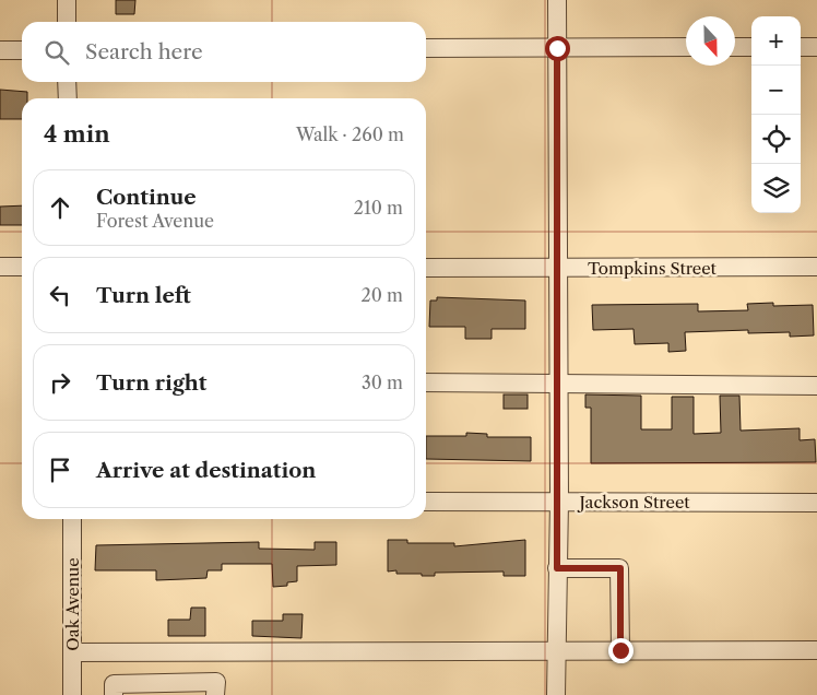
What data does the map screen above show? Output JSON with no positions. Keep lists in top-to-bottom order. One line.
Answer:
{"streets":{"street":["Tompkins Street","Jackson Street","Oak Avenue"]},"north":"bottom","page":{"map_buttons":["+","−"],"search":"Search here","heading":["4 min","Walk · 260 m"],"list":[["Continue","Forest Avenue","210 m"],["Turn left","20 m"],["Turn right","30 m"],"Arrive at destination"]}}
